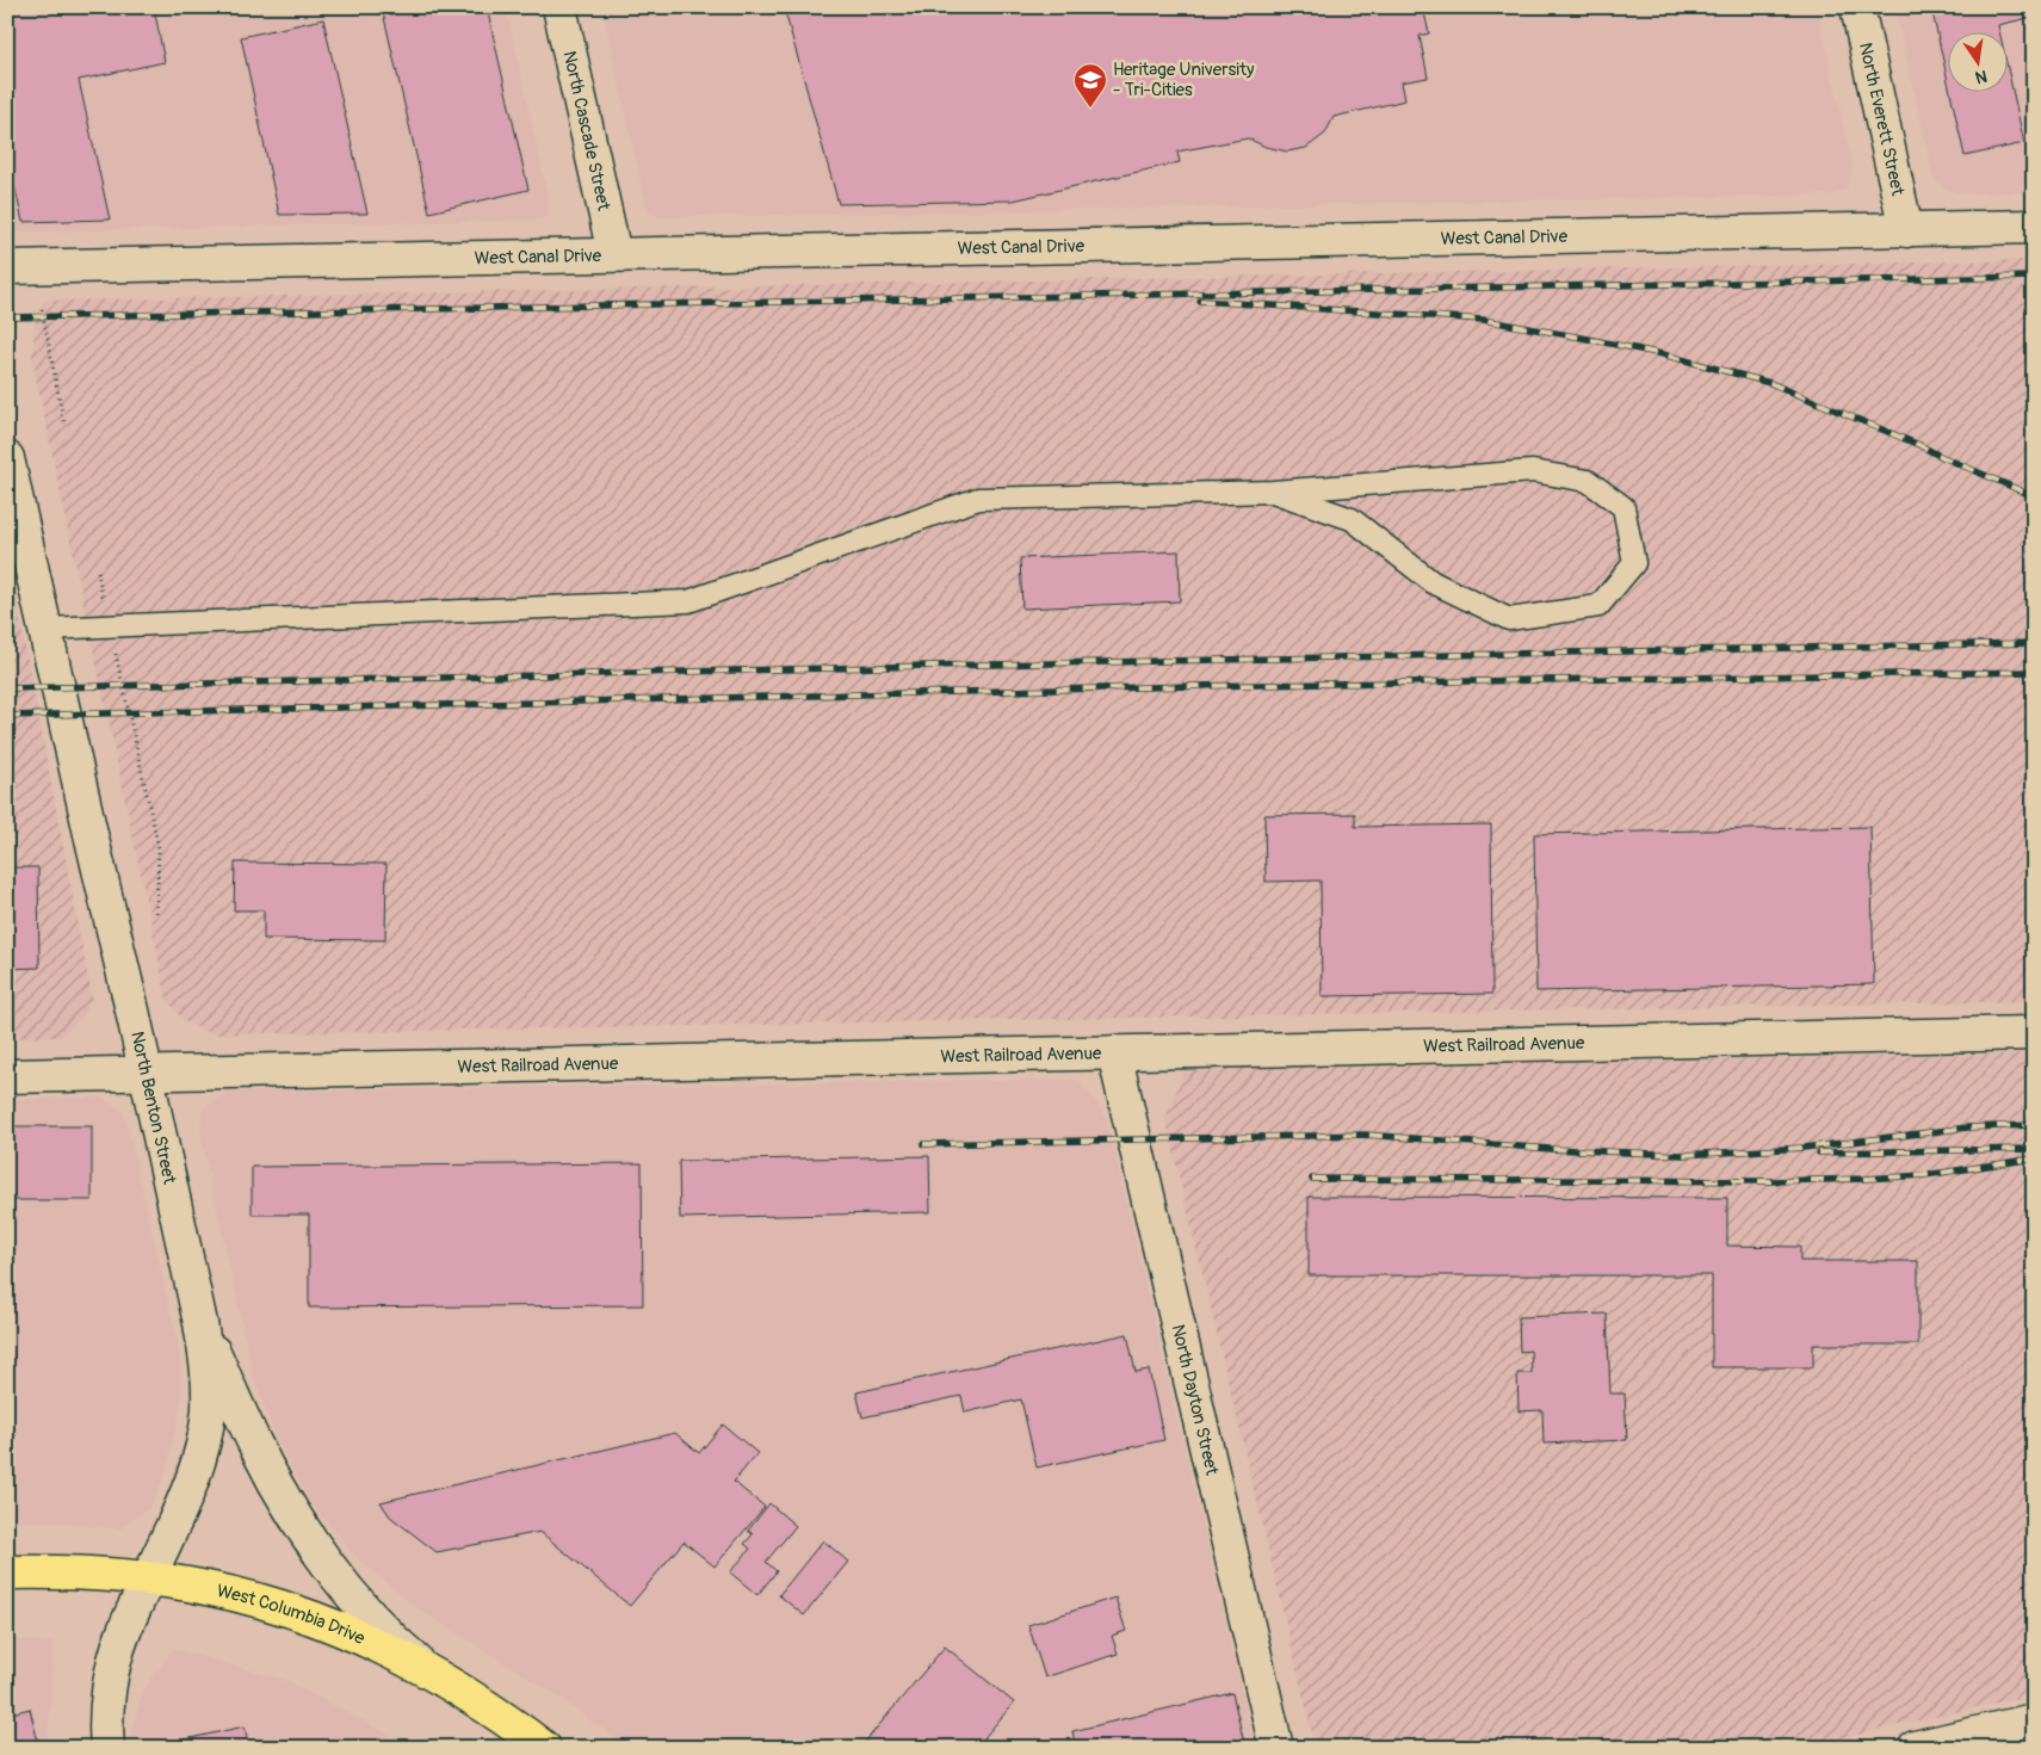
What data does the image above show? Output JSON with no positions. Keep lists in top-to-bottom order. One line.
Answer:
{"streets":{"main road":["West Columbia Drive"],"street":["North Everett Street","North Cascade Street","West Canal Drive","West Railroad Avenue","North Benton Street","North Dayton Street"]},"crossings":[["North Everett Street","West Canal Drive"],["North Cascade Street","West Canal Drive"],["West Railroad Avenue","North Benton Street"],["West Railroad Avenue","North Dayton Street"],["North Benton Street","West Columbia Drive"]],"places":{"school or university":["Heritage University - Tri-Cities"]},"north":"bottom"}
